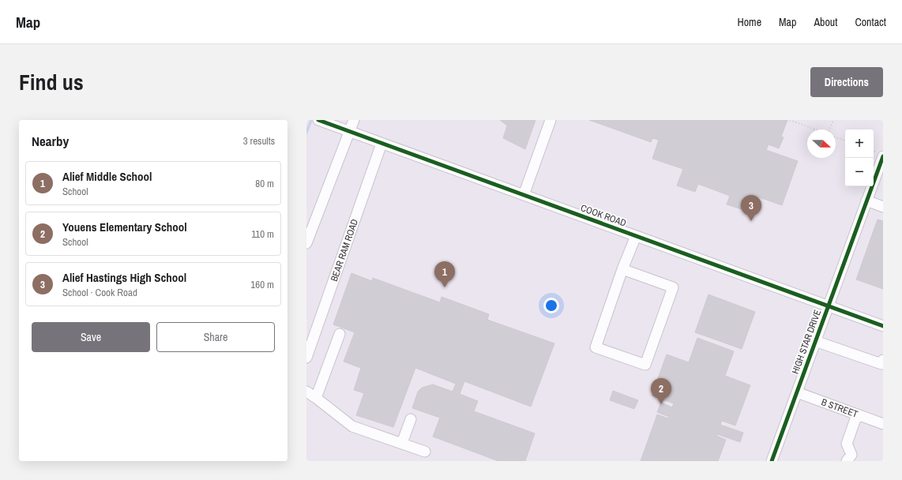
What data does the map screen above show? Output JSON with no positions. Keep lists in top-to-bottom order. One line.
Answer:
{"streets":{"street":["COOK ROAD","BEAR RAM ROAD","HIGH STAR DRIVE","B STREET"]},"crossings":[["COOK ROAD","BEAR RAM ROAD"],["COOK ROAD","HIGH STAR DRIVE"],["HIGH STAR DRIVE","B STREET"]],"north":"right","page":{"header":"Map","nav":["Home","Map","About","Contact"],"title":"Find us","buttons":["Directions",["Save","Share"]],"heading":["Nearby","3 results"],"map_buttons":["+","−"],"list":[{"mark":"1","name":"Alief Middle School","note":"School","value":"80 m"},{"mark":"2","name":"Youens Elementary School","note":"School","value":"110 m"},{"mark":"3","name":"Alief Hastings High School","note":"School · Cook Road","value":"160 m"}],"pins":["3","1","2"]}}
